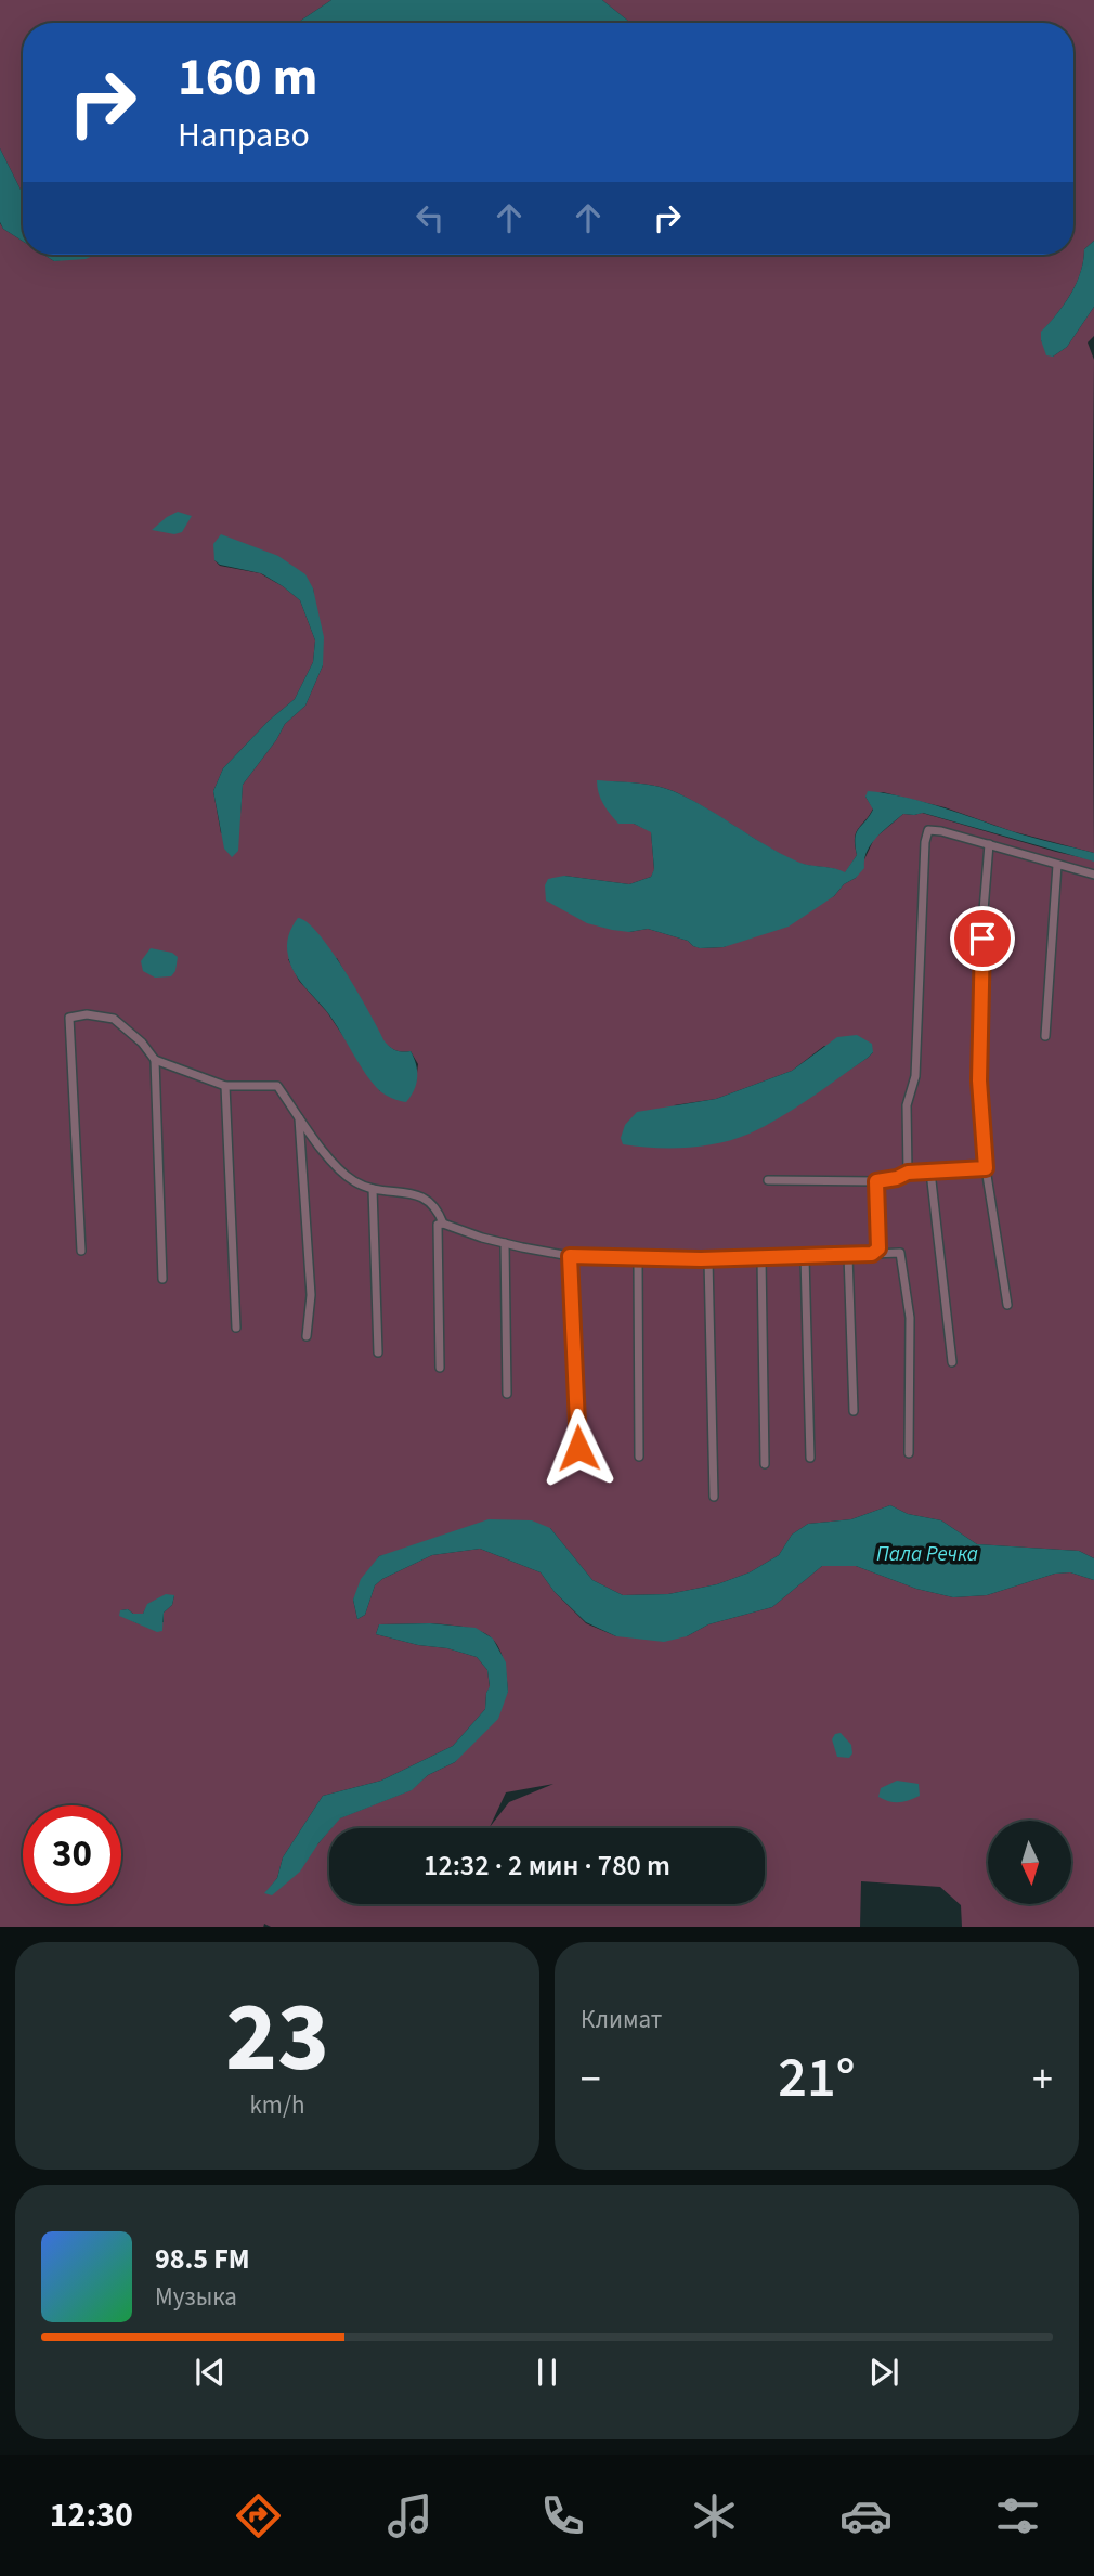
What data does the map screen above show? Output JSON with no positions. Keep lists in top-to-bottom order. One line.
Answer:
{"water":["Пала Речка"],"north":"bottom","page":{"turn":["160 m","Направо"],"limit":"30","trip":"12:32 · 2 мин · 780 m","tile":[["23","km/h"],"Климат"],"heat":["−","21°","+"],"song":["98.5 FM","Музыка"],"tabs":"12:30"}}
